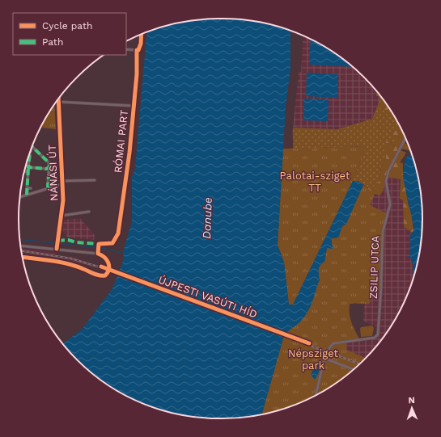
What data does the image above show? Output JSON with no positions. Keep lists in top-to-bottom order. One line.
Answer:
{"streets":{"street":["RÓMAI PART","NÁNÁSI ÚT","ZSILIP UTCA"],"cycle path":["ÚJPESTI VASÚTI HÍD"]},"water":["Danube"],"parks":["Palotai-sziget TT","Népsziget park"],"legend":["Cycle path","Path"],"north":"top"}
